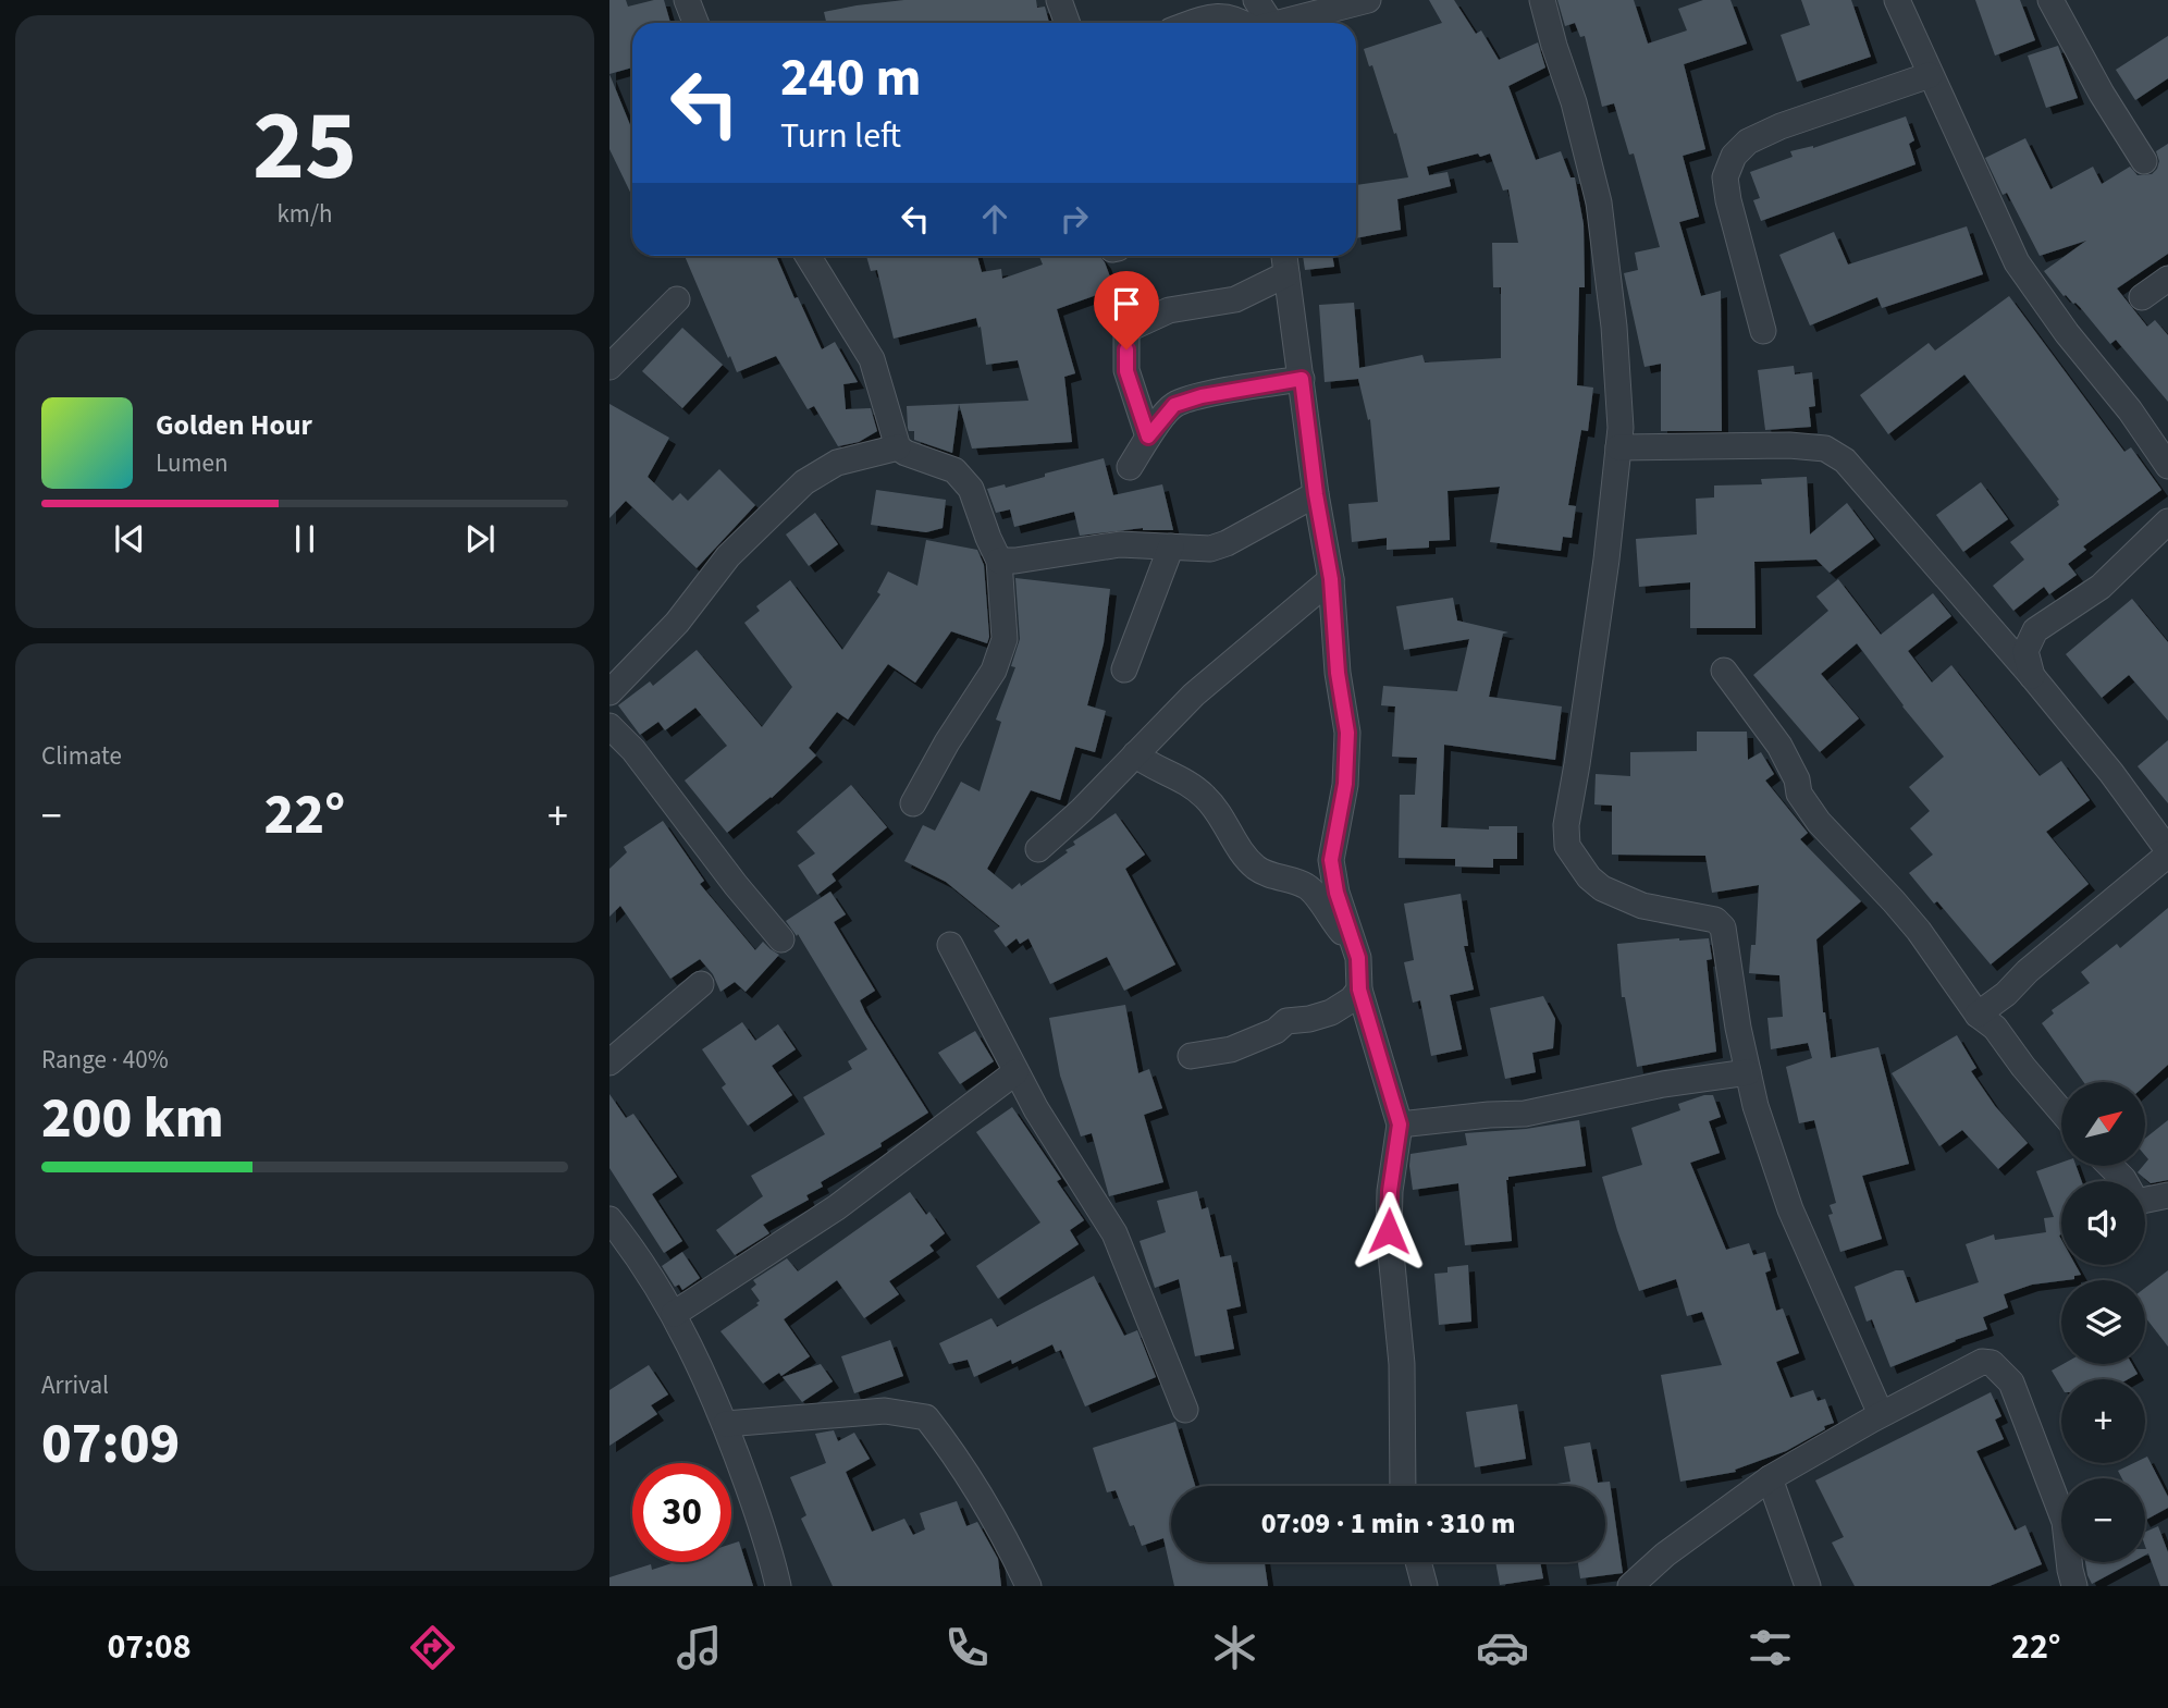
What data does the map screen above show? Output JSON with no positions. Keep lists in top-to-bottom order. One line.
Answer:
{"north":"top right","page":{"tile":[["25","km/h"],"Climate",["Range · 40%","200 km"],["Arrival","07:09"]],"turn":["240 m","Turn left"],"song":["Golden Hour","Lumen"],"heat":["−","22°","+"],"map_buttons":["+","−"],"limit":"30","trip":"07:09 · 1 min · 310 m","tabs":["07:08","22°"]}}
